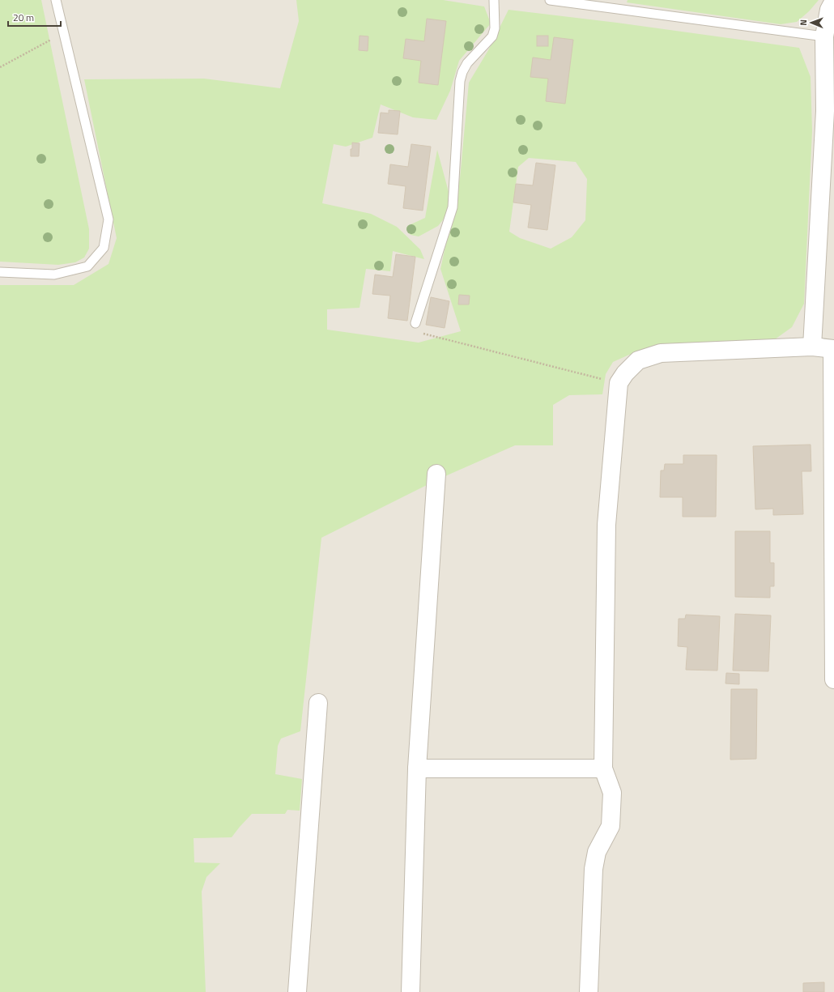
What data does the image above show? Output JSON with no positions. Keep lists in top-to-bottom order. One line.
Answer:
{"scale_bar":"20 m","north":"left"}
